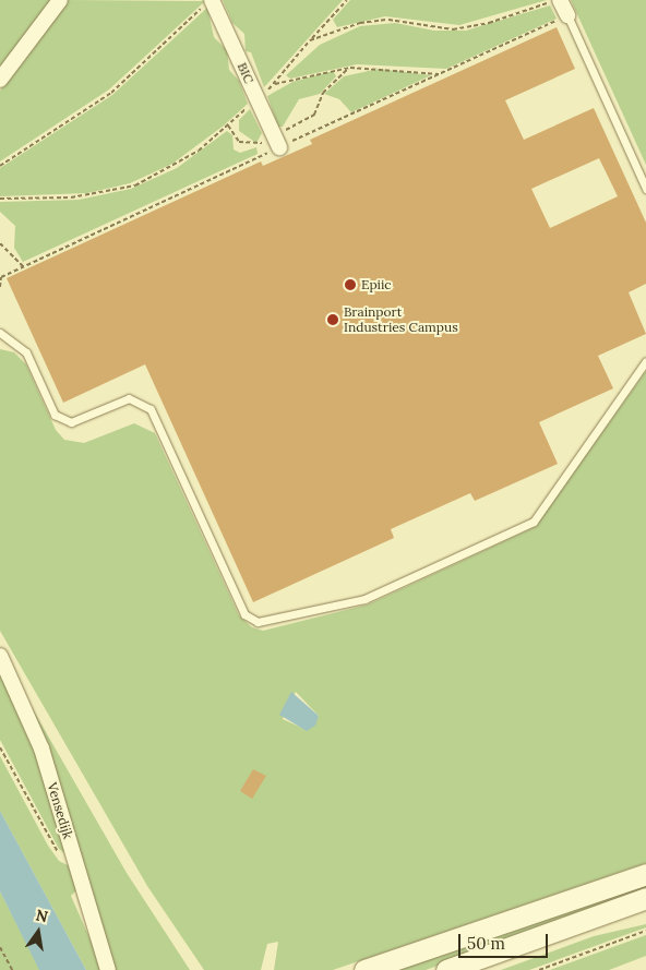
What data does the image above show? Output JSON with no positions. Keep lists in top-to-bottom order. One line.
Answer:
{"streets":{"street":["BIC","Vensedijk"]},"places":["Epiic","Brainport Industries Campus"],"scale_bar":"50 m","north":"top"}
